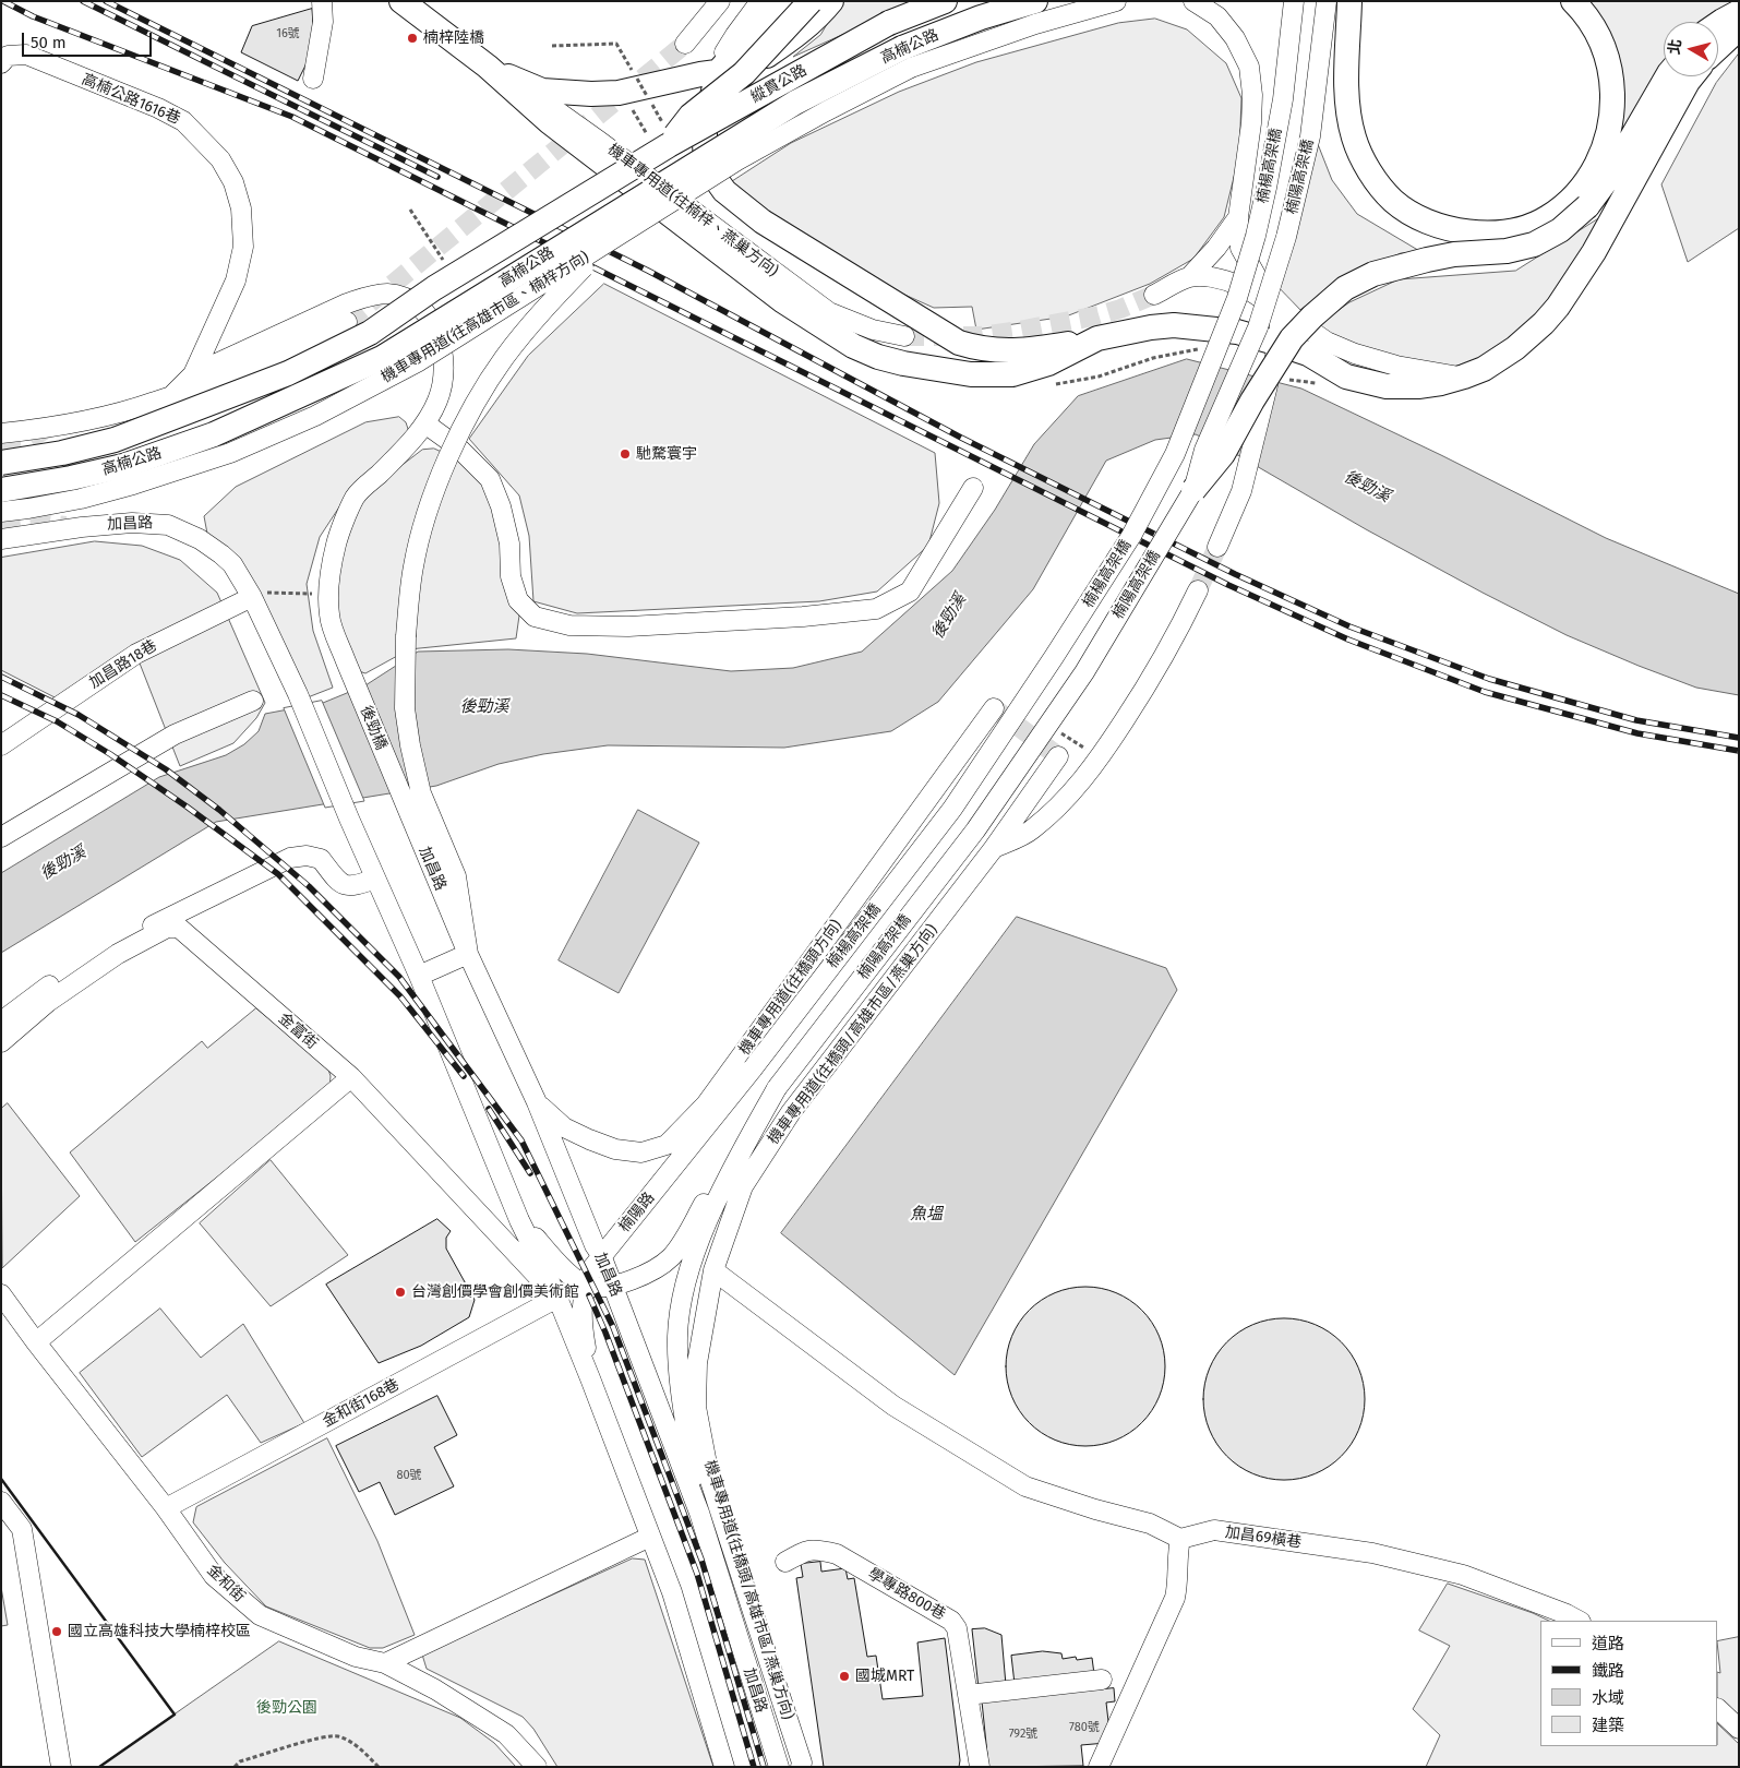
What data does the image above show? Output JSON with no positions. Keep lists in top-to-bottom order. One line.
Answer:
{"streets":{"main road":["高楠公路","縱貫公路"],"street":["高楠公路1616巷","楠楊高架橋","楠陽高架橋","機車專用道(往楠梓、燕巢方向)","機車專用道(往高雄市區、楠梓方向)","加昌路","加昌路18巷","後勁橋","機車專用道(往橋頭方向)","金富街","機車專用道(往橋頭/高雄市區/燕巢方向)","楠陽路","金和街168巷","加昌69橫巷","金和街","學專路800巷"]},"crossings":[["高楠公路","縱貫公路"],["高楠公路","機車專用道(往高雄市區、楠梓方向)"],["楠楊高架橋","楠陽路"],["機車專用道(往高雄市區、楠梓方向)","加昌路"],["加昌路","加昌路18巷"],["加昌路","後勁橋"],["加昌路","機車專用道(往橋頭方向)"],["加昌路","楠陽路"],["金富街","金和街168巷"],["金和街168巷","金和街"]],"water":["後勁溪","魚塭"],"parks":["後勁公園"],"places":["楠梓陸橋","馳騖寰宇","台灣創價學會創價美術館","國立高雄科技大學楠梓校區","國城MRT"],"house_numbers":["16號","80號","780號","792號"],"legend":["道路","鐵路","水域","建築"],"scale_bar":"50 m","north":"left"}
